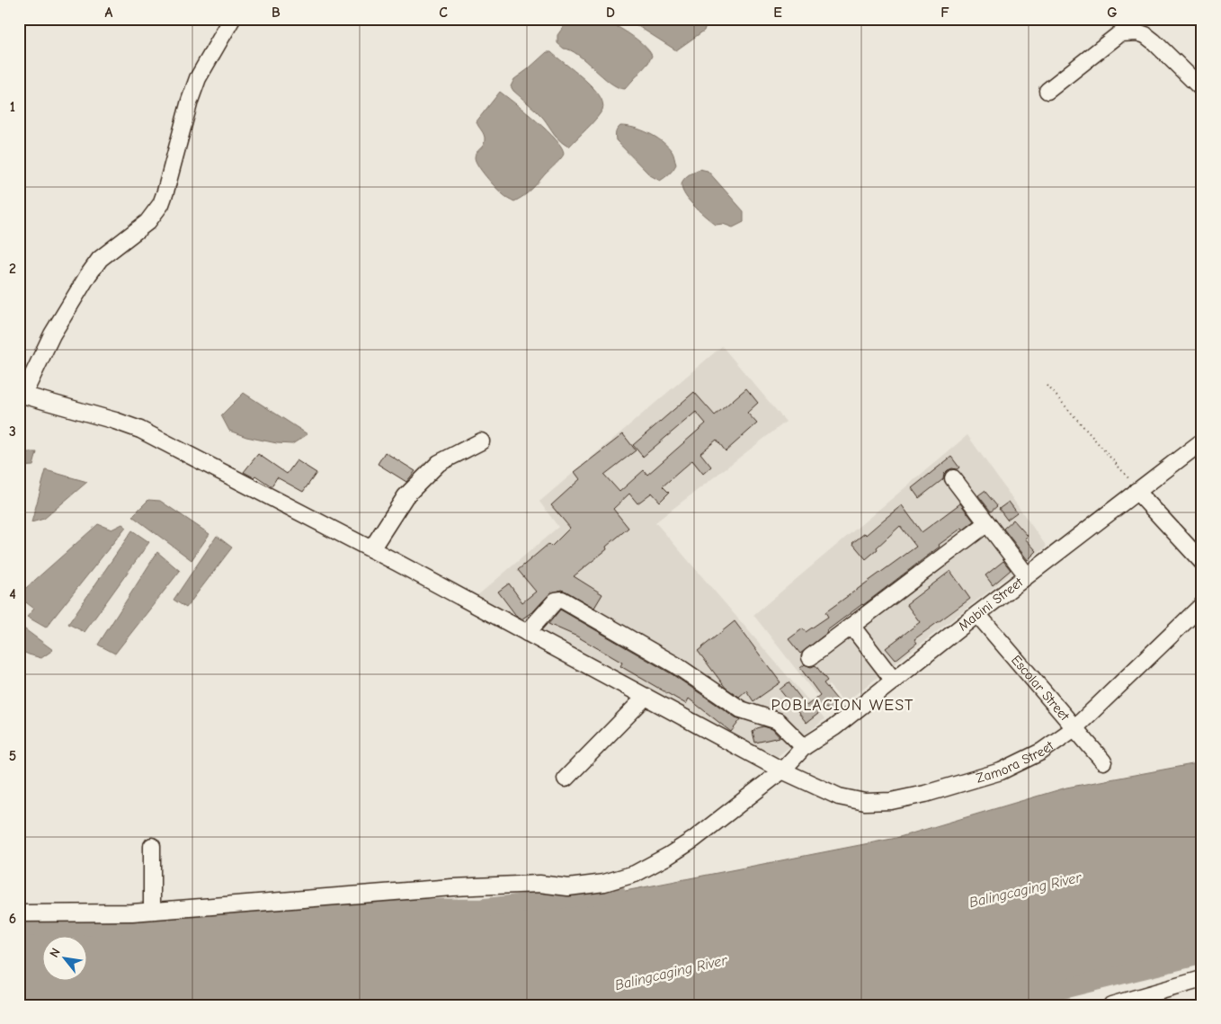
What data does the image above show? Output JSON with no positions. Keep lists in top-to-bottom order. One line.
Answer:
{"streets":{"street":["Mabini Street","Escolar Street","Zamora Street"]},"crossings":[["Mabini Street","Escolar Street"],["Mabini Street","Zamora Street"],["Escolar Street","Zamora Street"]],"districts":["POBLACION WEST"],"water":["Balingcaging River"],"north":"top left","grid":{"columns":["A","B","C","D","E","F","G"],"rows":["1","2","3","4","5","6"]}}
